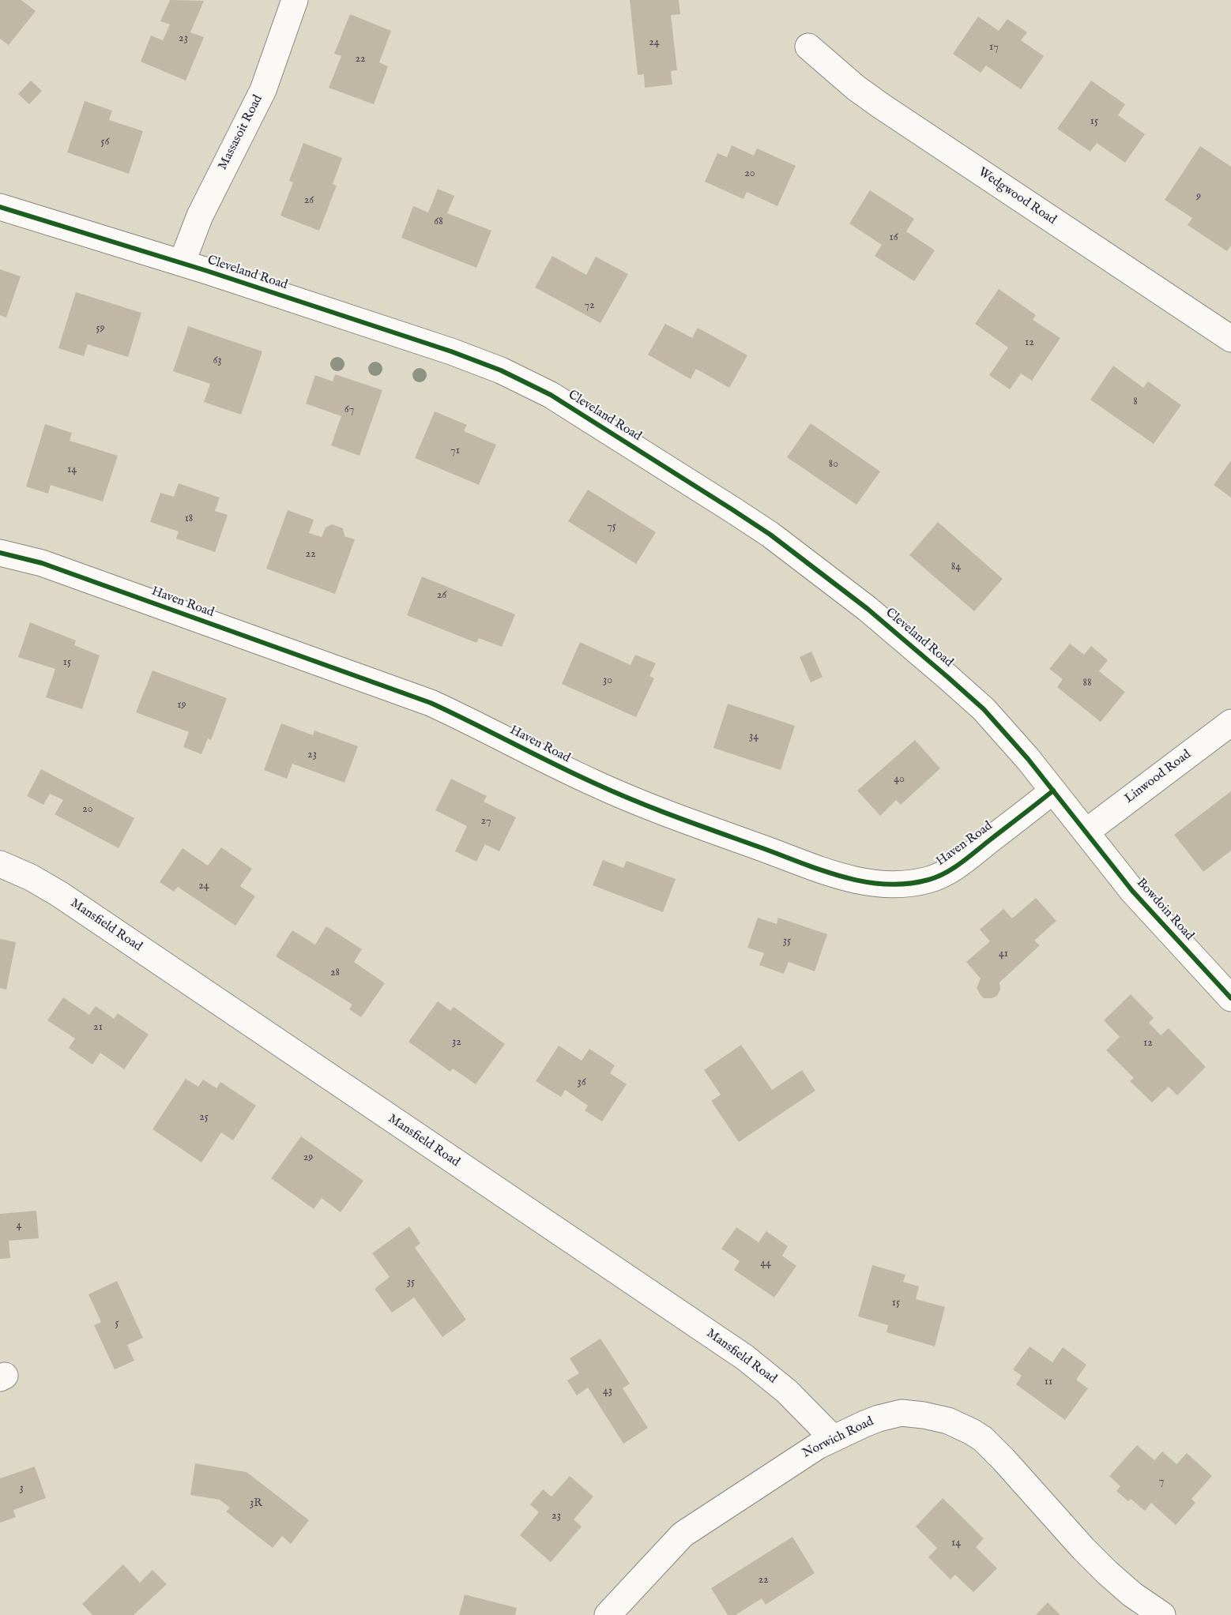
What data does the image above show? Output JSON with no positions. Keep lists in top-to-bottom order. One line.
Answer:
{"streets":{"street":["Massasoit Road","Wedgwood Road","Cleveland Road","Haven Road","Linwood Road","Bowdoin Road","Mansfield Road","Norwich Road"]},"crossings":[["Massasoit Road","Cleveland Road"],["Cleveland Road","Haven Road"],["Cleveland Road","Linwood Road"],["Cleveland Road","Bowdoin Road"],["Linwood Road","Bowdoin Road"],["Mansfield Road","Norwich Road"]],"house_numbers":["23","24","17","22","15","56","20","9","26","68","16","72","59","12","63","8","67","71","80","14","18","75","22","84","26","15","30","88","19","34","23","40","20","27","24","35","41","28","21","32","12","36","25","29","4","44","35","15","5","11","43","7","3","3R","23","14","22"]}
